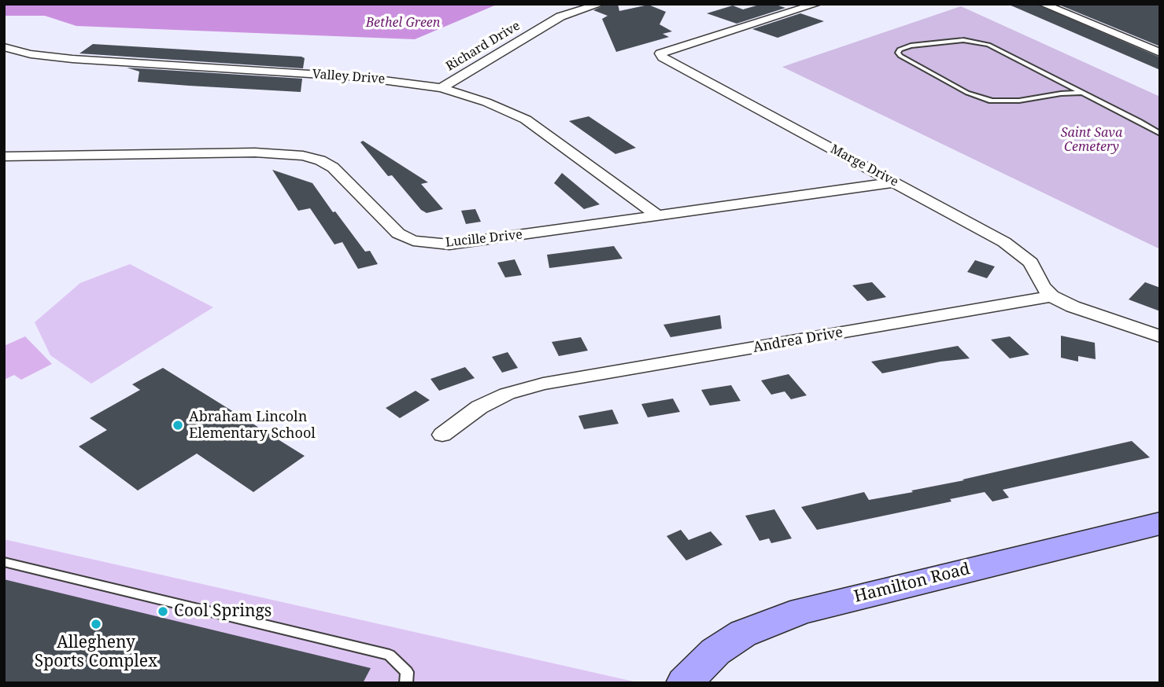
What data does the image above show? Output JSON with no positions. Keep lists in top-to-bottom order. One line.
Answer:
{"streets":{"street":["Richard Drive","Valley Drive","Marge Drive","Lucille Drive","Andrea Drive","Hamilton Road"]},"crossings":[["Richard Drive","Valley Drive"],["Valley Drive","Lucille Drive"],["Marge Drive","Lucille Drive"],["Marge Drive","Andrea Drive"]],"parks":["Bethel Green","Saint Sava Cemetery"],"places":["Abraham Lincoln Elementary School","Cool Springs","Allegheny Sports Complex"]}
